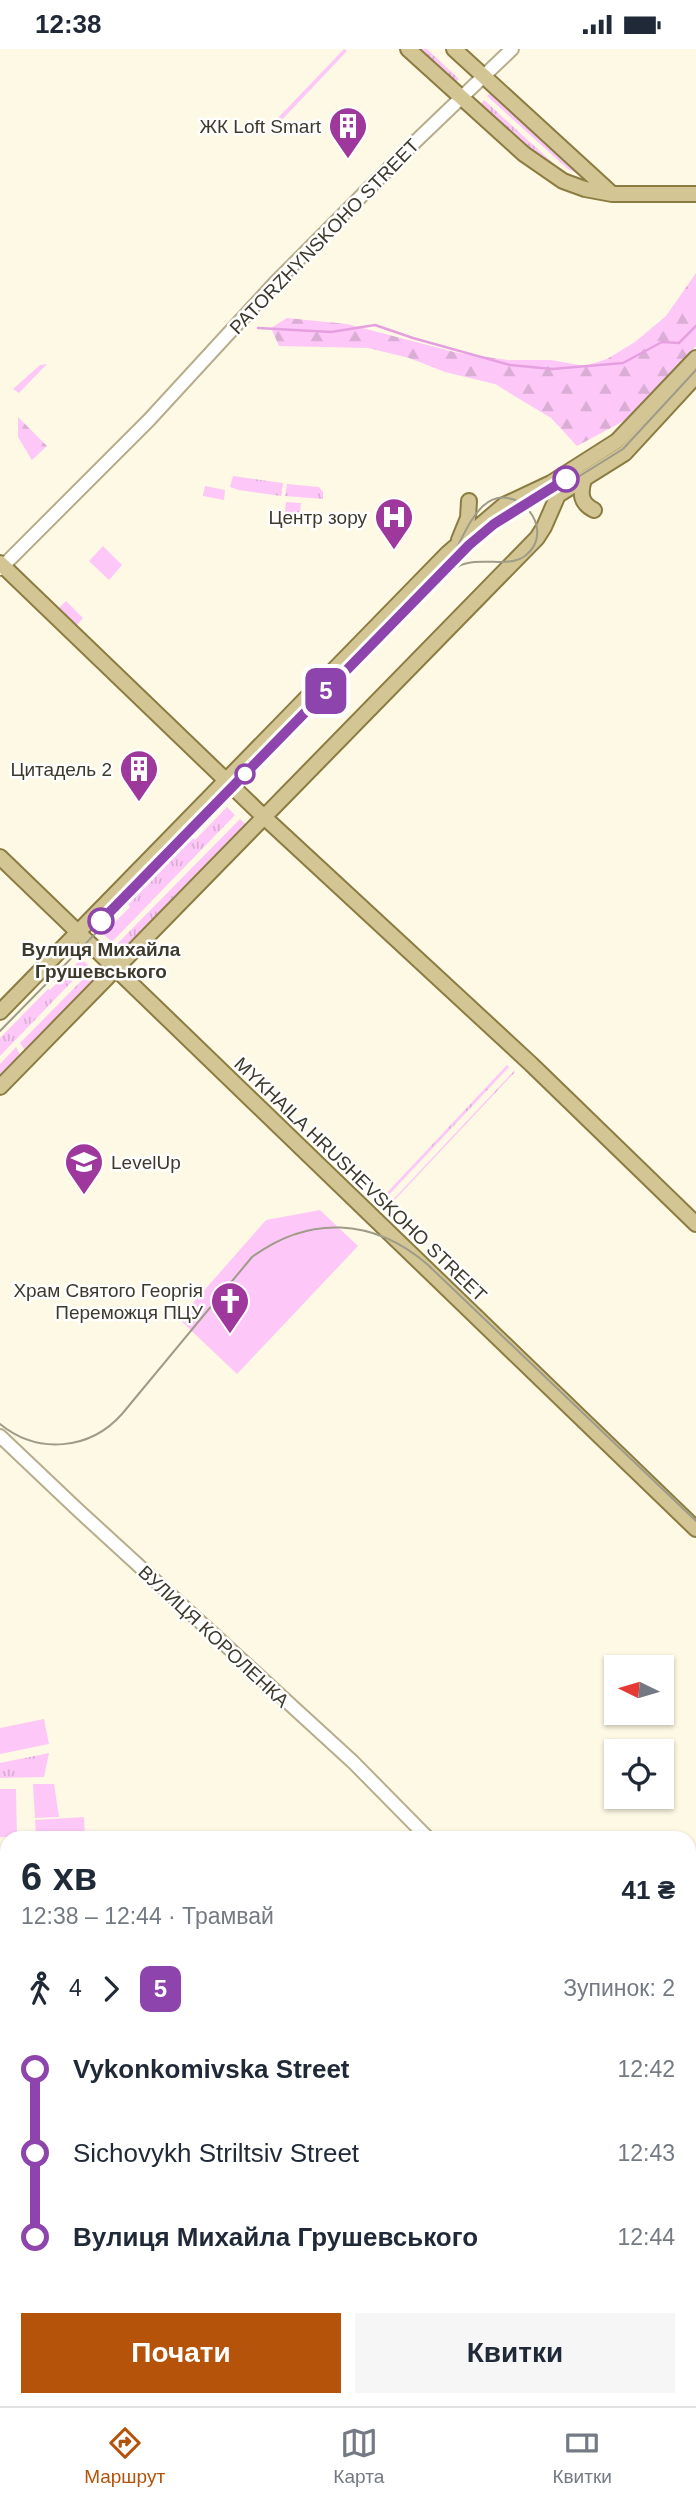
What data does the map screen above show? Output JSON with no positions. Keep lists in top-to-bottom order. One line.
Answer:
{"streets":{"main road":["MYKHAILA HRUSHEVSKOHO STREET"],"street":["PATORZHYNSKOHO STREET","ВУЛИЦЯ КОРОЛЕНКА"]},"places":{"building":["ЖК Loft Smart","Цитадель 2"],"hospital":["Центр зору"],"other":["Вулиця Михайла Грушевського"],"school or university":["LevelUp"],"church":["Храм Святого Георгія Переможця ПЦУ"]},"lines":["tram line 5"],"north":"left","page":{"status":"12:38","on_map":"5","heading":["6 хв","12:38 – 12:44 · Трамвай","41 ₴"],"legs":["4","5","Зупинок: 2"],"list":[{"name":"Vykonkomivska Street","value":"12:42"},{"name":"Sichovykh Striltsiv Street","value":"12:43"},{"name":"Вулиця Михайла Грушевського","value":"12:44"}],"buttons":["Почати","Квитки"],"tabs":["Маршрут","Карта","Квитки"]}}
